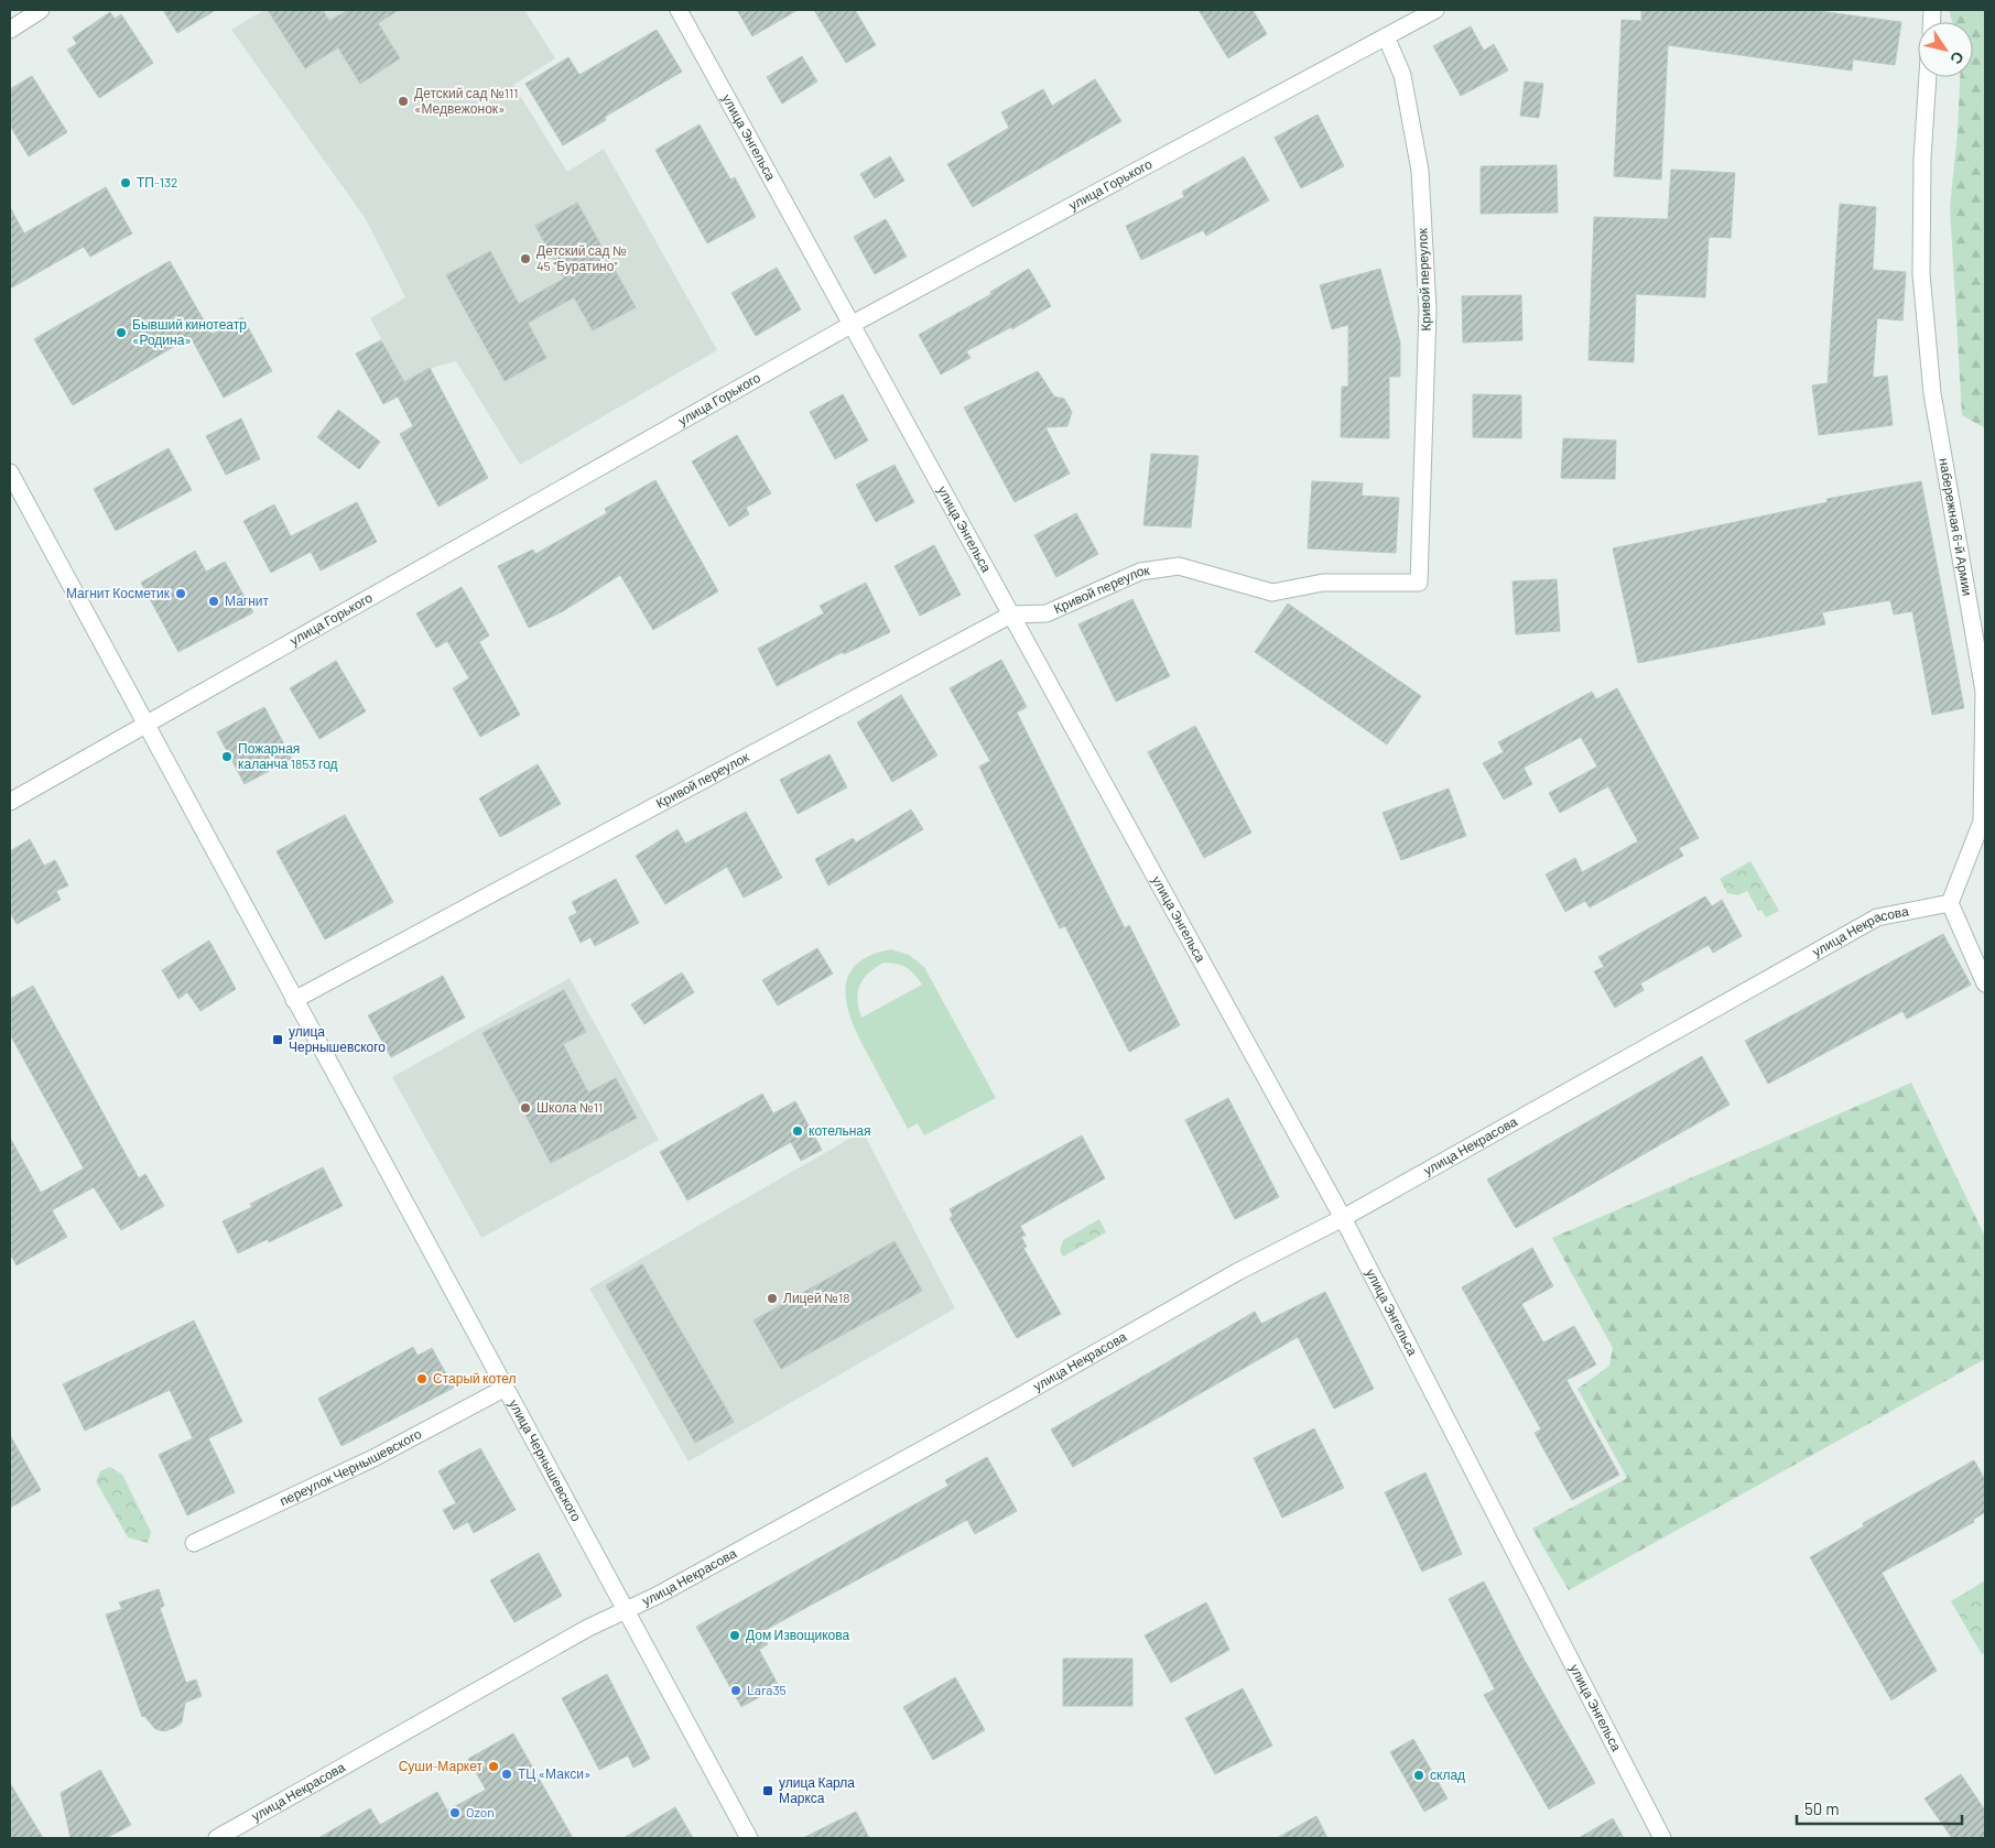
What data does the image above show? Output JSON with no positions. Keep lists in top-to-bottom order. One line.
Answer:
{"streets":{"street":["улица Энгельса","улица Горького","Кривой переулок","набережная 6-й Армии","улица Некрасова","улица Чернышевского","переулок Чернышевского"]},"crossings":[["улица Энгельса","улица Горького"],["улица Энгельса","Кривой переулок"],["улица Энгельса","улица Некрасова"],["улица Горького","Кривой переулок"],["улица Горького","улица Чернышевского"],["Кривой переулок","улица Чернышевского"],["набережная 6-й Армии","улица Некрасова"],["улица Некрасова","улица Чернышевского"],["улица Чернышевского","переулок Чернышевского"]],"places":{"other":["Детский сад №111 «Медвежонок»","ТП-132","Детский сад № 45 \"Буратино\"","Бывший кинотеатр «Родина»","Магнит Косметик","Магнит","Пожарная каланча 1853 год","Школа №11","котельная","Лицей №18","Старый котел","Дом Извощикова","Lara35","Суши-Маркет","ТЦ «Макси»","склад","Ozon"],"transit":["улица Чернышевского","улица Карла Маркса"]},"scale_bar":"50 m","north":"bottom right"}
